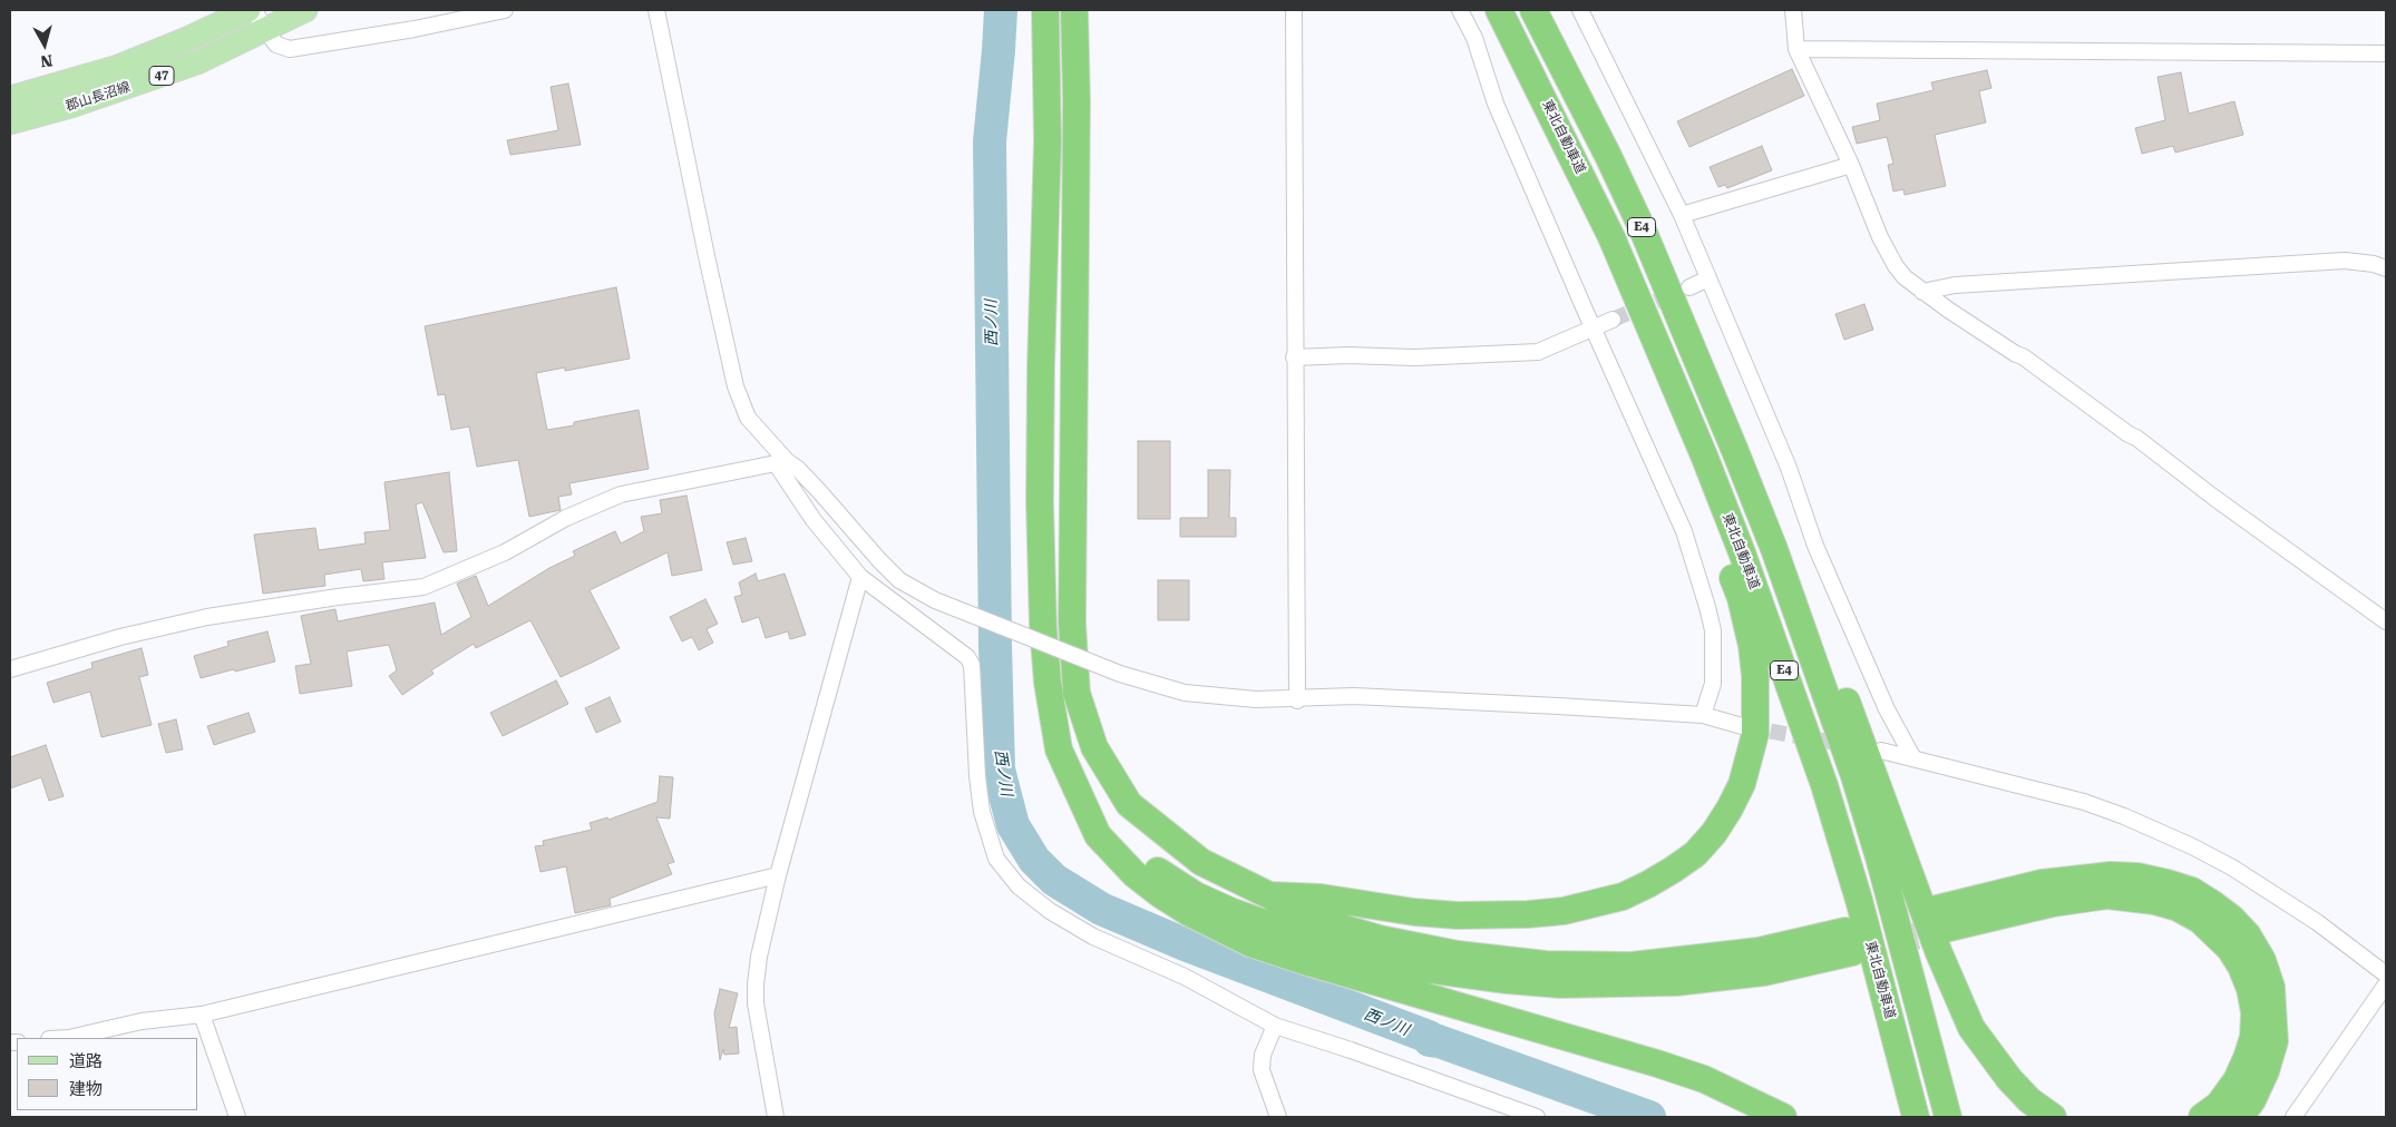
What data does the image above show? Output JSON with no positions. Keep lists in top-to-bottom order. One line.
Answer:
{"streets":{"highway":["東北自動車道","E4"],"main road":["47","郡山長沼線"]},"water":["西ノ川"],"legend":["道路","建物"],"north":"bottom"}
